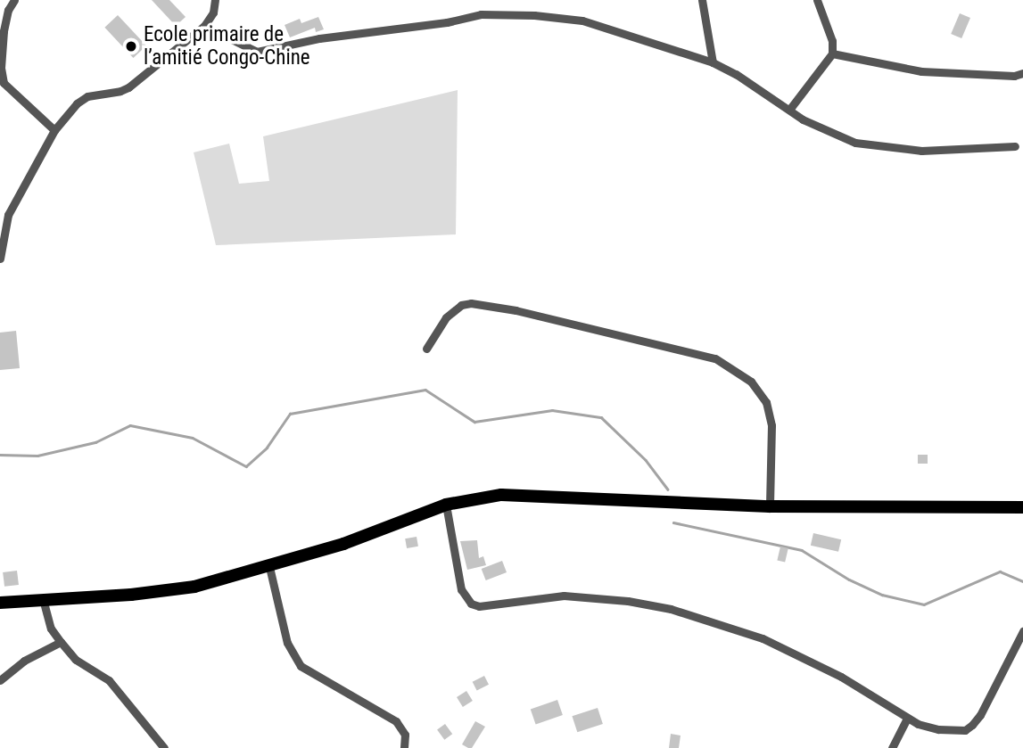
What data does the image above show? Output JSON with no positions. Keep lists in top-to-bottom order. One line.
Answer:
{"places":["Ecole primaire de l’amitié Congo-Chine"]}
